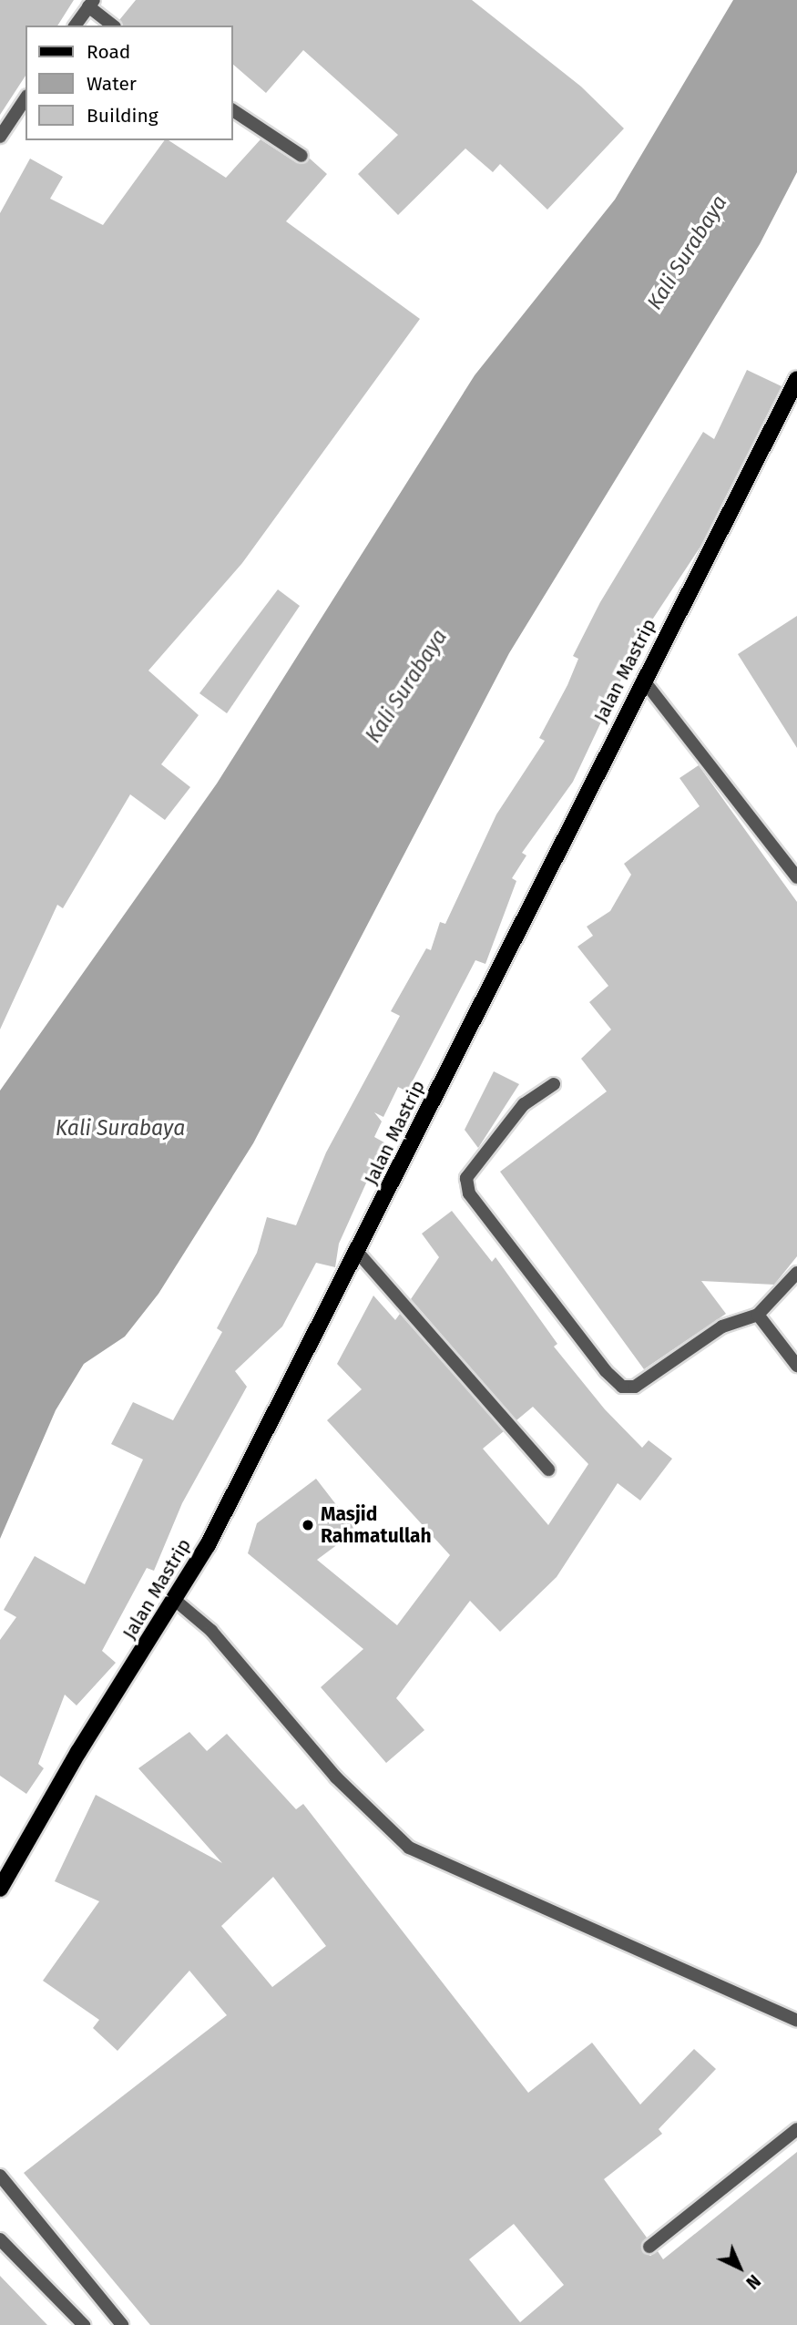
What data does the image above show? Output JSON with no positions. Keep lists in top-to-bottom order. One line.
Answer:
{"streets":{"main road":["Jalan Mastrip"]},"water":["Kali Surabaya"],"places":["Masjid Rahmatullah"],"legend":["Road","Water","Building"],"north":"bottom right"}
